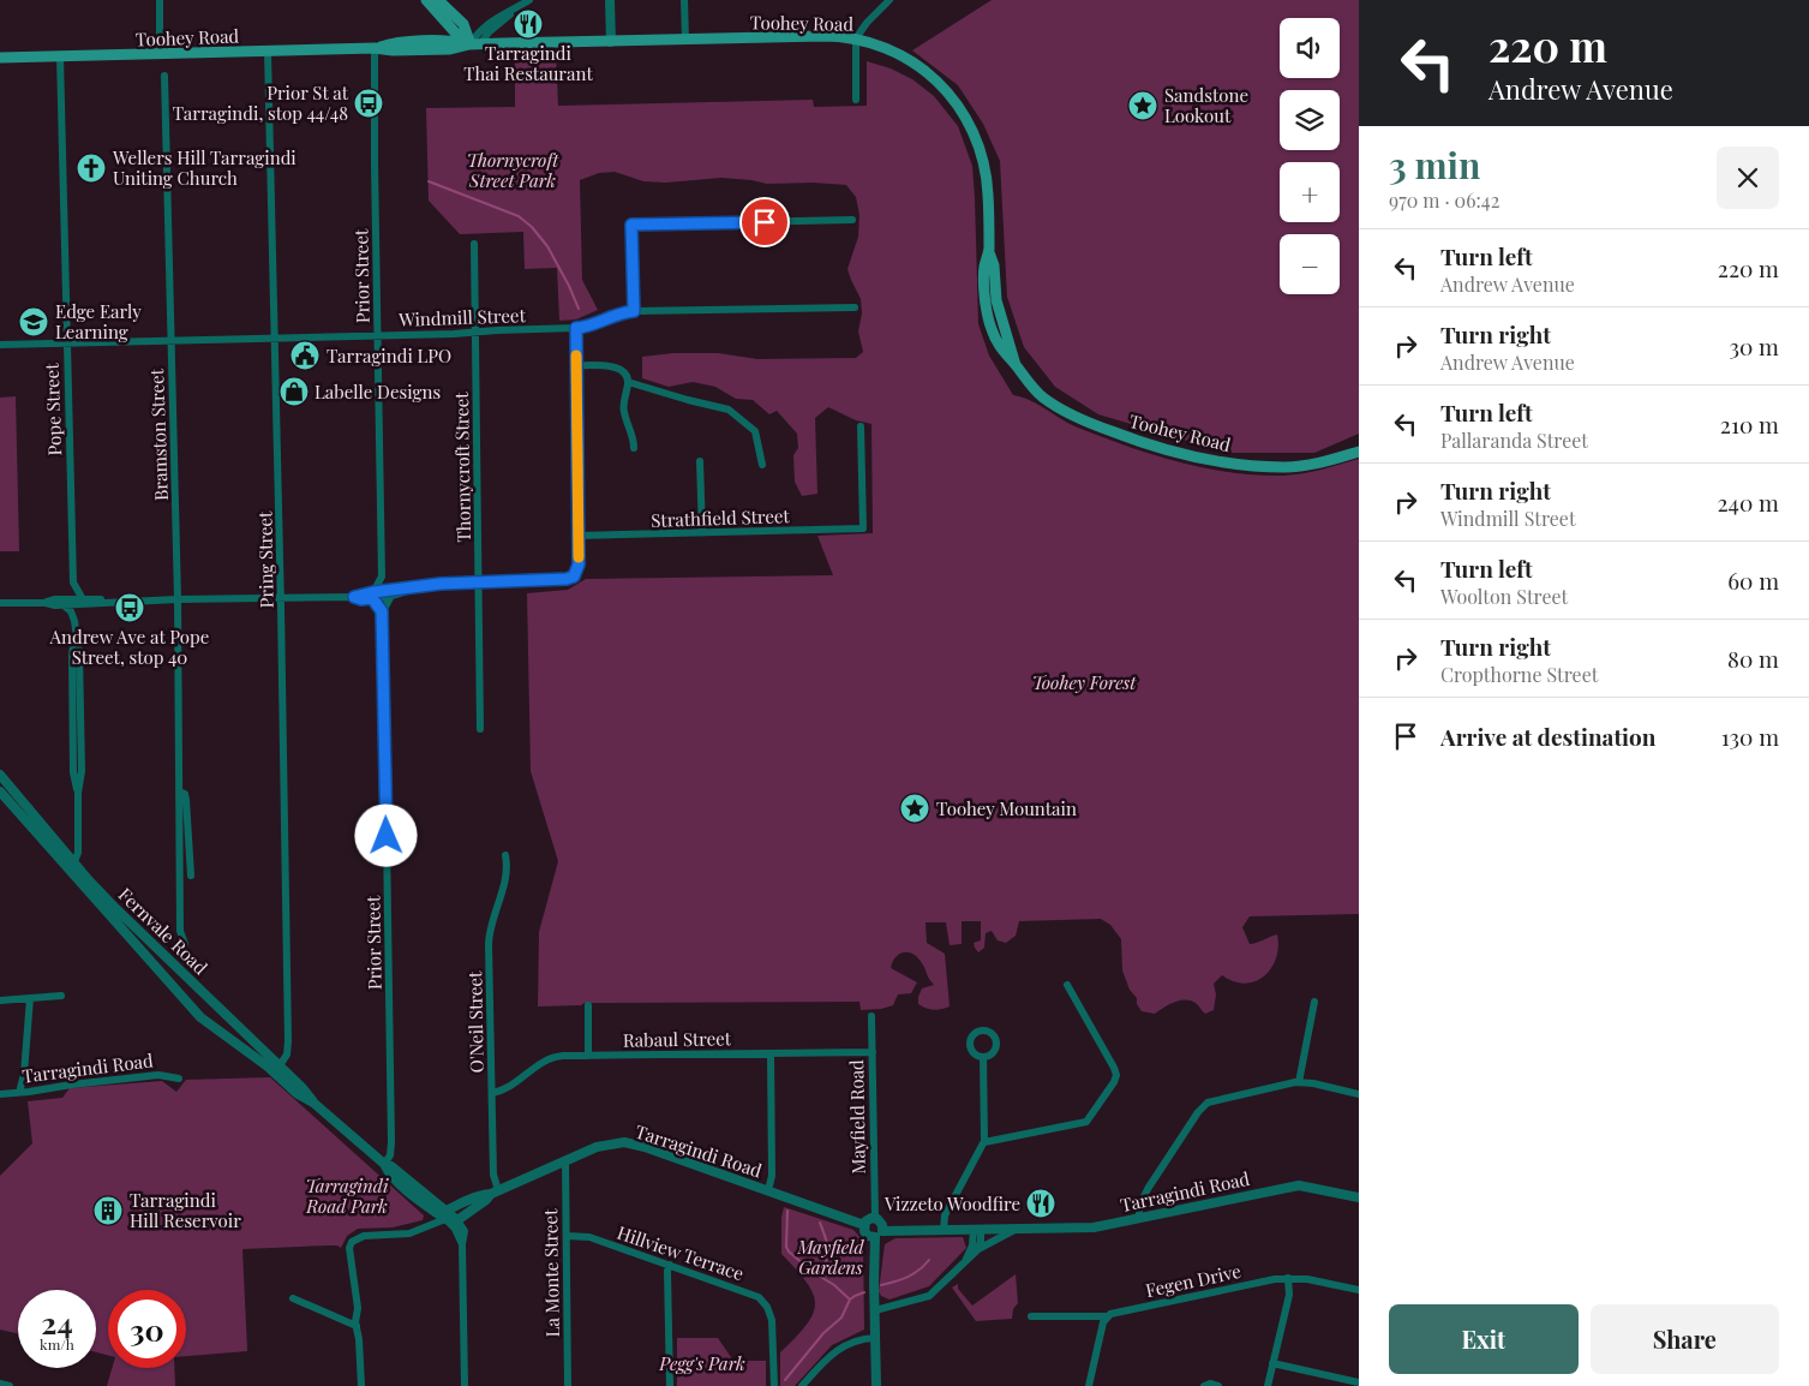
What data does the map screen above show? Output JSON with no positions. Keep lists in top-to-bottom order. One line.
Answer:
{"streets":{"main road":["Toohey Road"],"street":["Prior Street","Windmill Street","Pope Street","Bramston Street","Thornycroft Street","Strathfield Street","Pring Street","Fernvale Road","O'Neil Street","Rabaul Street","Tarragindi Road","Mayfield Road","Hillview Terrace","La Monte Street","Fegen Drive"]},"crossings":[["Toohey Road","Prior Street"],["Toohey Road","Pope Street"],["Toohey Road","Pring Street"],["Prior Street","Windmill Street"],["Prior Street","Fernvale Road"],["Windmill Street","Pope Street"],["Windmill Street","Bramston Street"],["Windmill Street","Thornycroft Street"],["Windmill Street","Pring Street"],["Pring Street","Fernvale Road"],["Fernvale Road","Tarragindi Road"],["O'Neil Street","Rabaul Street"],["O'Neil Street","Tarragindi Road"],["Rabaul Street","Mayfield Road"],["Tarragindi Road","Mayfield Road"],["Tarragindi Road","La Monte Street"],["Hillview Terrace","La Monte Street"]],"parks":["Thornycroft Street Park","Toohey Forest","Tarragindi Road Park","Mayfield Gardens","Pegg's Park"],"places":{"restaurant":["Tarragindi Thai Restaurant","Vizzeto Woodfire"],"bus stop":["Prior St at Tarragindi, stop 44/48","Andrew Ave at Pope Street, stop 40"],"place":["Sandstone Lookout","Toohey Mountain"],"church":["Wellers Hill Tarragindi Uniting Church"],"school or university":["Edge Early Learning"],"public building":["Tarragindi LPO"],"shop":["Labelle Designs"],"building":["Tarragindi Hill Reservoir"]},"page":{"turn":["220 m","Andrew Avenue"],"map_buttons":["+","−"],"heading":["3 min","970 m · 06:42"],"list":[{"name":"Turn left","note":"Andrew Avenue","value":"220 m"},{"name":"Turn right","note":"Andrew Avenue","value":"30 m"},{"name":"Turn left","note":"Pallaranda Street","value":"210 m"},{"name":"Turn right","note":"Windmill Street","value":"240 m"},{"name":"Turn left","note":"Woolton Street","value":"60 m"},{"name":"Turn right","note":"Cropthorne Street","value":"80 m"},{"name":"Arrive at destination","value":"130 m"}],"speed":"24 km/h","limit":"30","buttons":["Exit","Share"]}}
